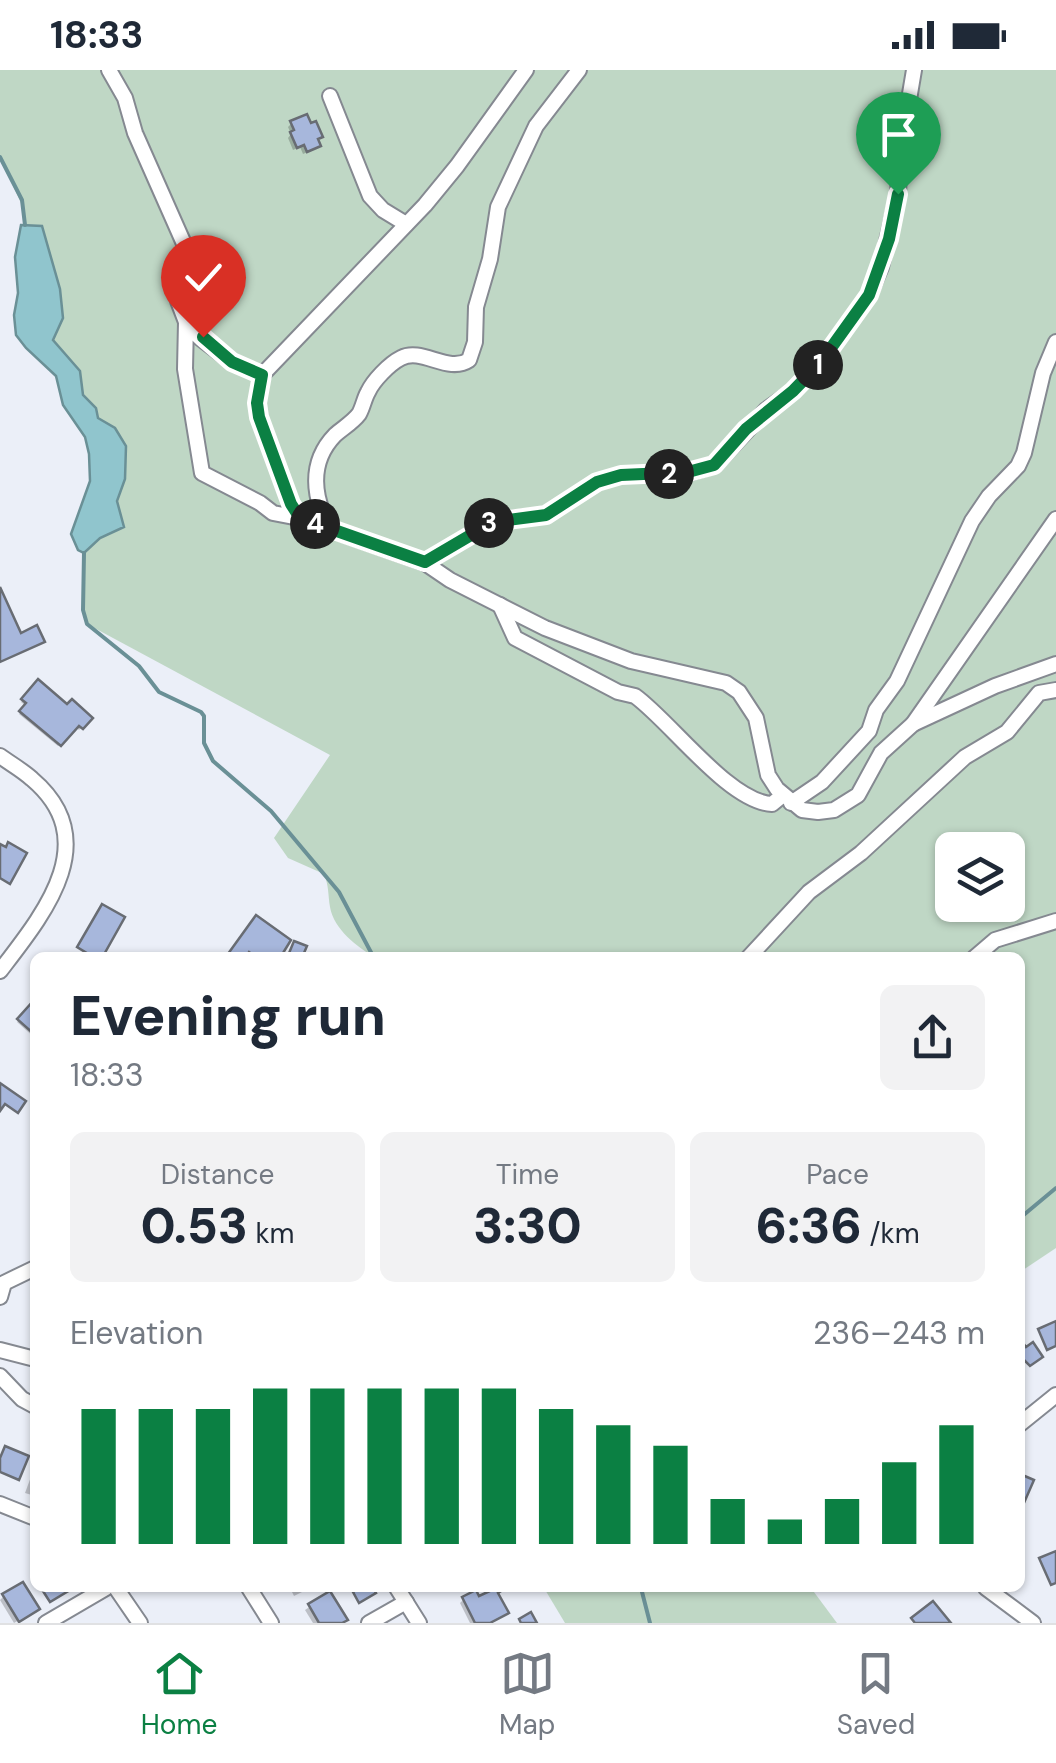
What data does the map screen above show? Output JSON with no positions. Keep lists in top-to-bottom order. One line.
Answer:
{"page":{"status":"18:33","pins":["1","2","3","4"],"heading":["Evening run","18:33"],"stats":[["Distance","0.53 km"],["Time","3:30"],["Pace","6:36 /km"]],"chart":["Elevation","236–243 m"],"tabs":["Home","Map","Saved"]}}
